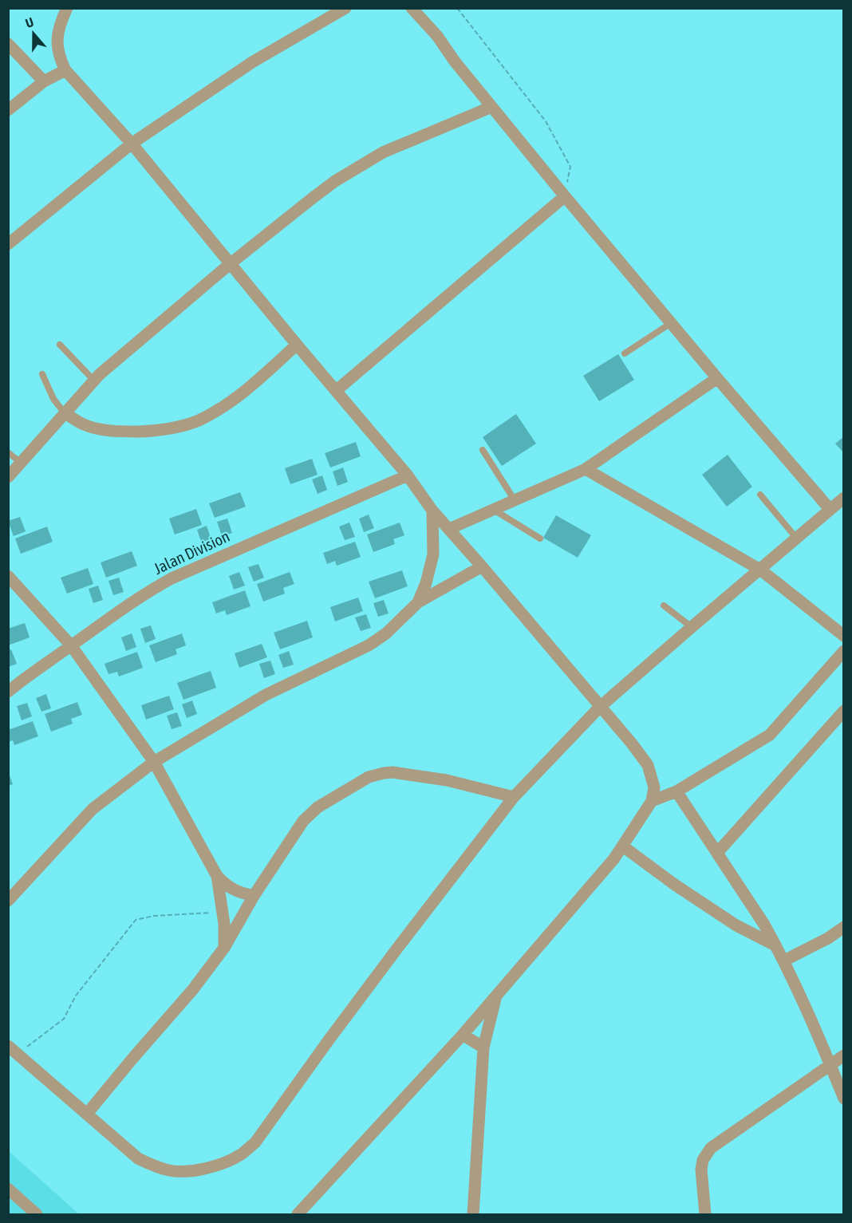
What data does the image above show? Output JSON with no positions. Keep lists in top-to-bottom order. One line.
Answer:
{"streets":{"street":["Jalan Division"]},"north":"top"}
